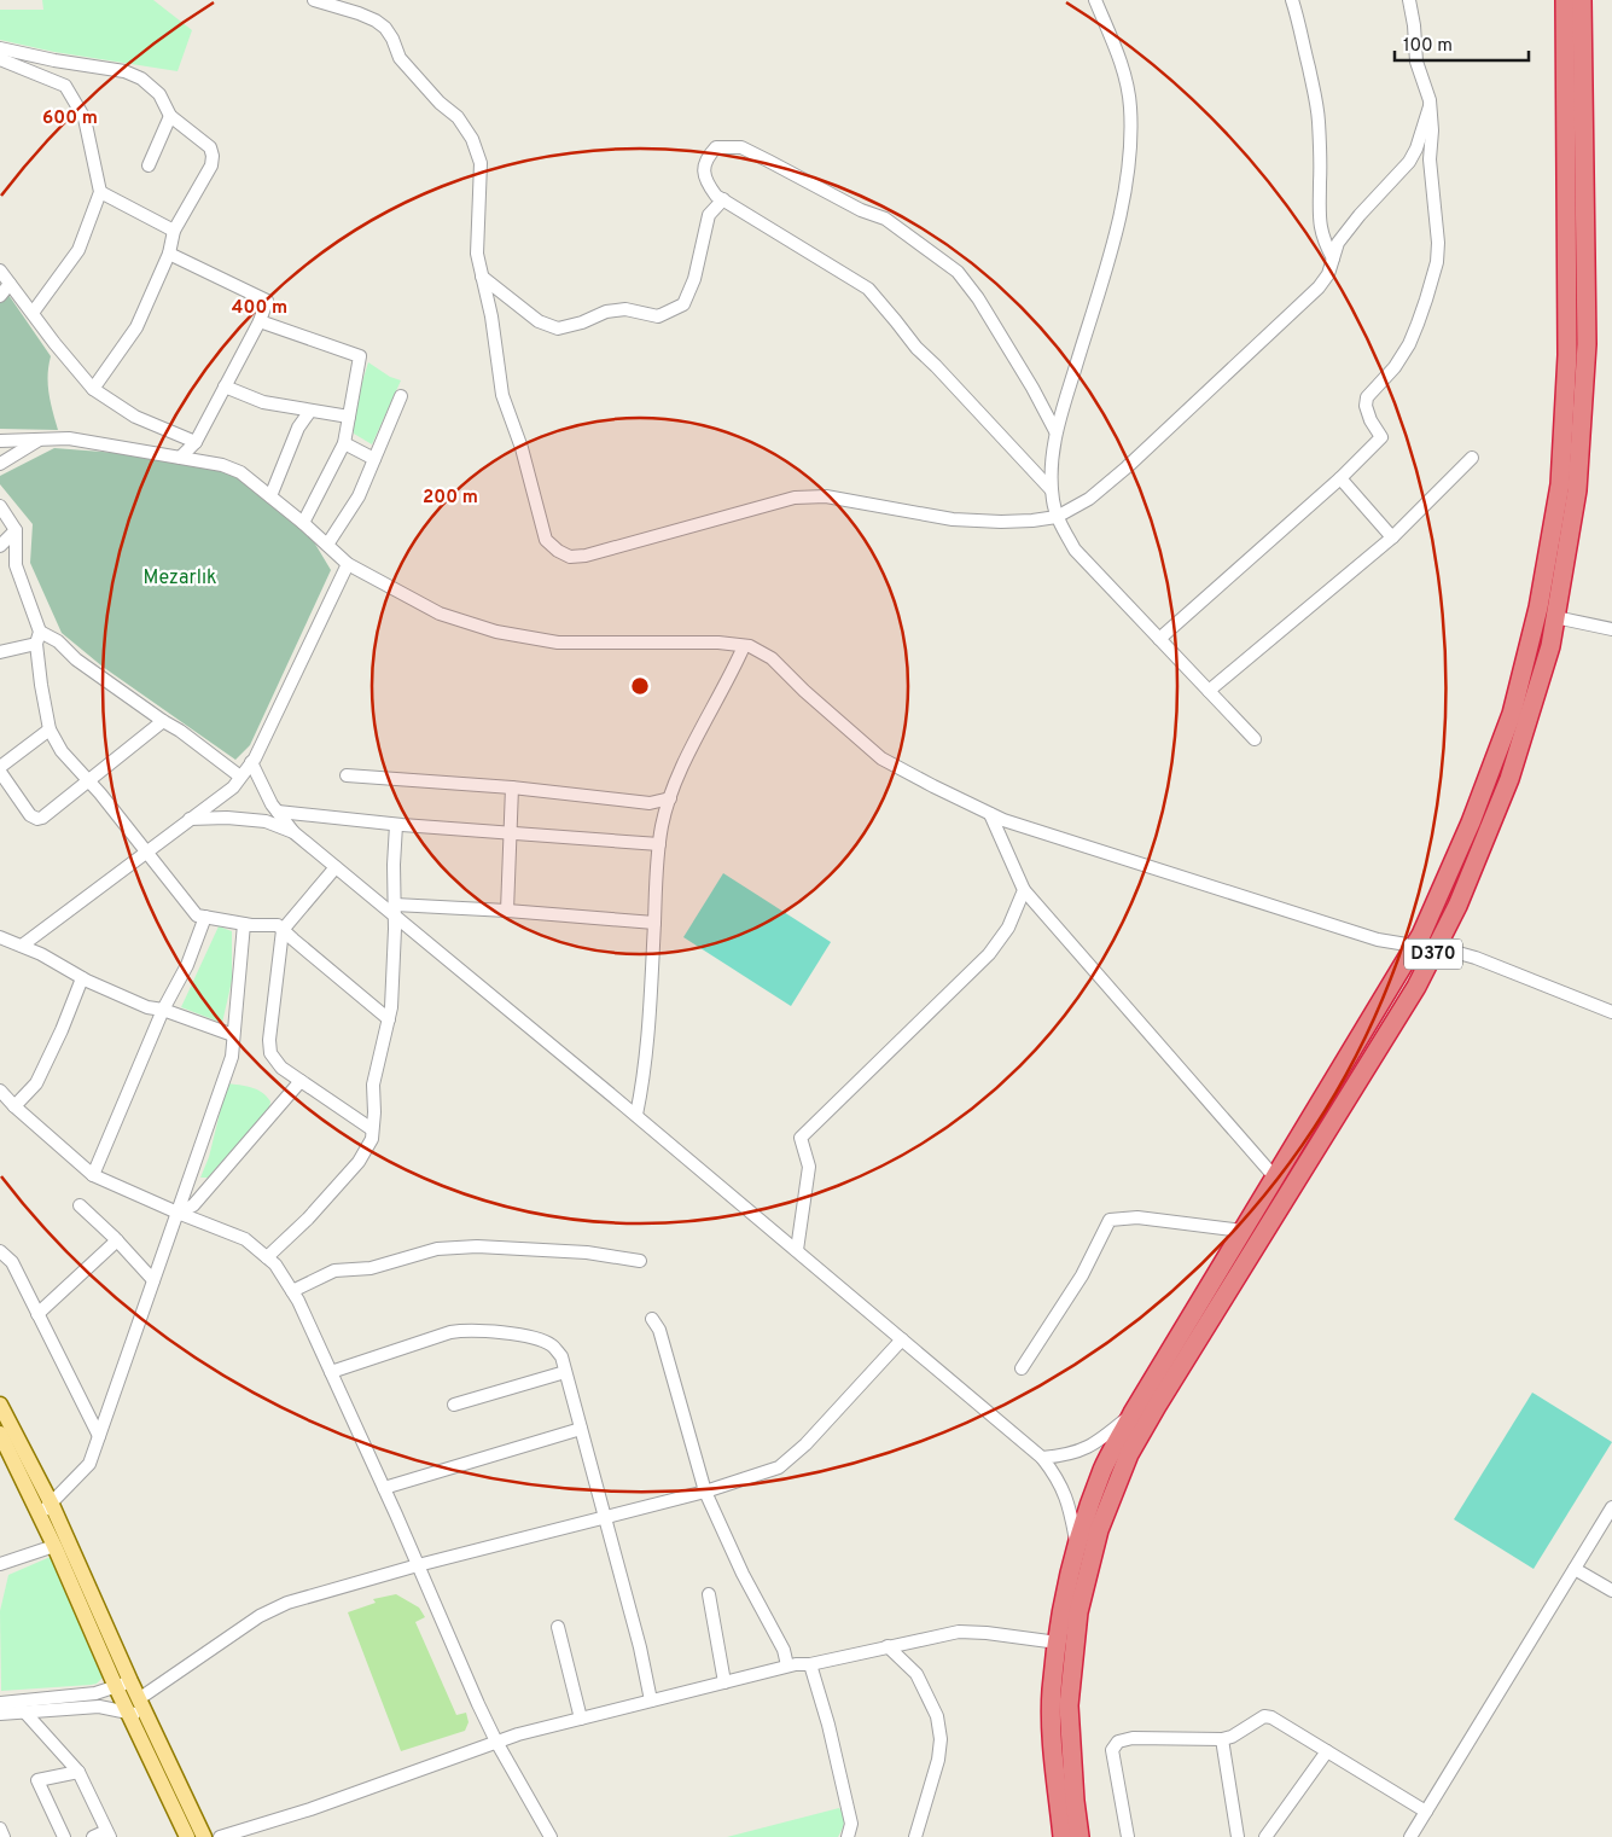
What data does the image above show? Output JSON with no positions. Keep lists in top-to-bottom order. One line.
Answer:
{"streets":{"highway":["D370"]},"parks":["Mezarlık"],"scale_bar":"100 m","rings":["600 m","400 m","200 m"]}
